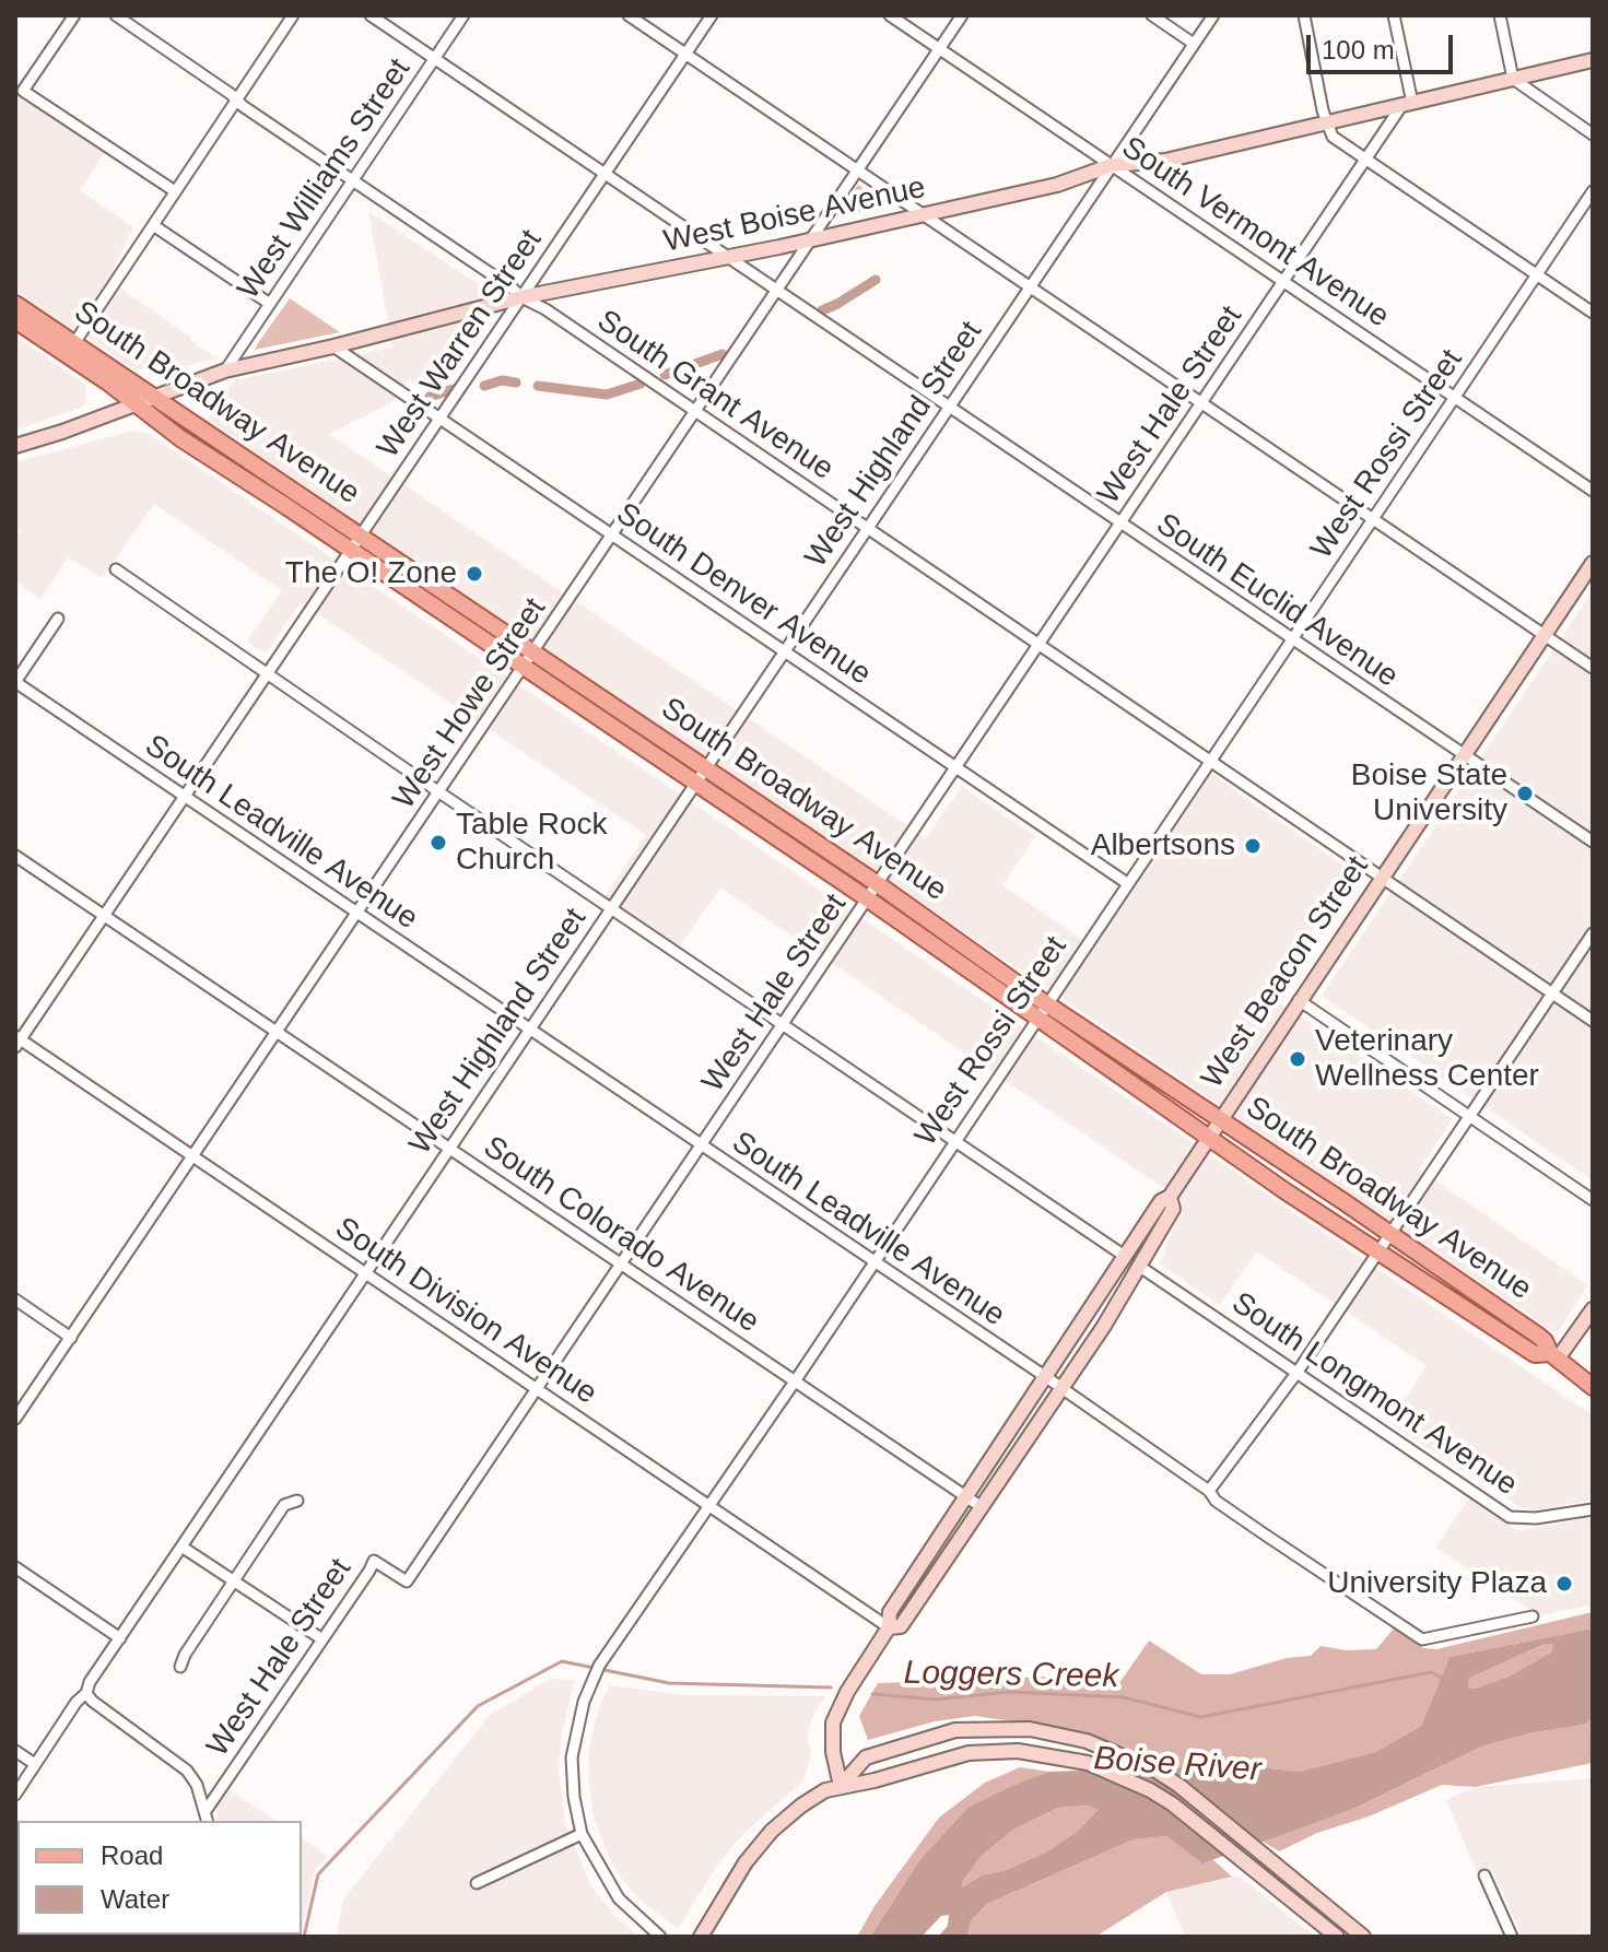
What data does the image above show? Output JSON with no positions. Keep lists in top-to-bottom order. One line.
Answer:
{"streets":{"main road":["South Broadway Avenue"],"street":["West Williams Street","West Boise Avenue","South Vermont Avenue","West Warren Street","South Grant Avenue","West Hale Street","West Highland Street","West Rossi Street","South Denver Avenue","South Euclid Avenue","West Howe Street","South Leadville Avenue","West Beacon Street","South Colorado Avenue","South Division Avenue","South Longmont Avenue"]},"crossings":[["West Williams Street","West Boise Avenue"],["West Williams Street","South Grant Avenue"],["West Williams Street","South Euclid Avenue"],["West Boise Avenue","South Vermont Avenue"],["West Boise Avenue","West Warren Street"],["West Boise Avenue","South Grant Avenue"],["West Boise Avenue","South Broadway Avenue"],["West Boise Avenue","West Hale Street"],["West Boise Avenue","West Highland Street"],["West Boise Avenue","South Denver Avenue"],["West Boise Avenue","South Euclid Avenue"],["West Boise Avenue","West Howe Street"],["South Vermont Avenue","West Hale Street"],["South Vermont Avenue","West Highland Street"],["South Vermont Avenue","West Rossi Street"],["South Vermont Avenue","West Howe Street"],["West Warren Street","South Grant Avenue"],["West Warren Street","South Broadway Avenue"],["West Warren Street","South Denver Avenue"],["West Warren Street","South Euclid Avenue"],["West Warren Street","South Leadville Avenue"],["West Warren Street","South Colorado Avenue"],["West Warren Street","South Division Avenue"],["South Grant Avenue","West Hale Street"],["South Grant Avenue","West Highland Street"],["South Grant Avenue","West Rossi Street"],["South Grant Avenue","West Howe Street"],["South Grant Avenue","West Beacon Street"],["South Broadway Avenue","West Hale Street"],["South Broadway Avenue","West Highland Street"],["South Broadway Avenue","West Rossi Street"],["South Broadway Avenue","West Howe Street"],["South Broadway Avenue","West Beacon Street"],["West Hale Street","South Denver Avenue"],["West Hale Street","South Euclid Avenue"],["West Hale Street","South Leadville Avenue"],["West Hale Street","South Colorado Avenue"],["West Hale Street","South Division Avenue"],["West Highland Street","South Denver Avenue"],["West Highland Street","South Euclid Avenue"],["West Highland Street","South Leadville Avenue"],["West Highland Street","South Colorado Avenue"],["West Highland Street","South Division Avenue"],["West Rossi Street","South Denver Avenue"],["West Rossi Street","South Euclid Avenue"],["West Rossi Street","South Leadville Avenue"],["West Rossi Street","South Colorado Avenue"],["West Rossi Street","South Division Avenue"],["South Denver Avenue","West Howe Street"],["South Euclid Avenue","West Howe Street"],["South Euclid Avenue","West Beacon Street"],["West Howe Street","South Leadville Avenue"],["West Howe Street","South Colorado Avenue"],["West Howe Street","South Division Avenue"],["South Leadville Avenue","West Beacon Street"],["West Beacon Street","South Colorado Avenue"],["West Beacon Street","South Division Avenue"],["West Beacon Street","South Longmont Avenue"]],"water":["Loggers Creek","Boise River"],"places":["The O! Zone","Boise State University","Table Rock Church","Albertsons","Veterinary Wellness Center","University Plaza"],"legend":["Road","Water"],"scale_bar":"100 m"}
